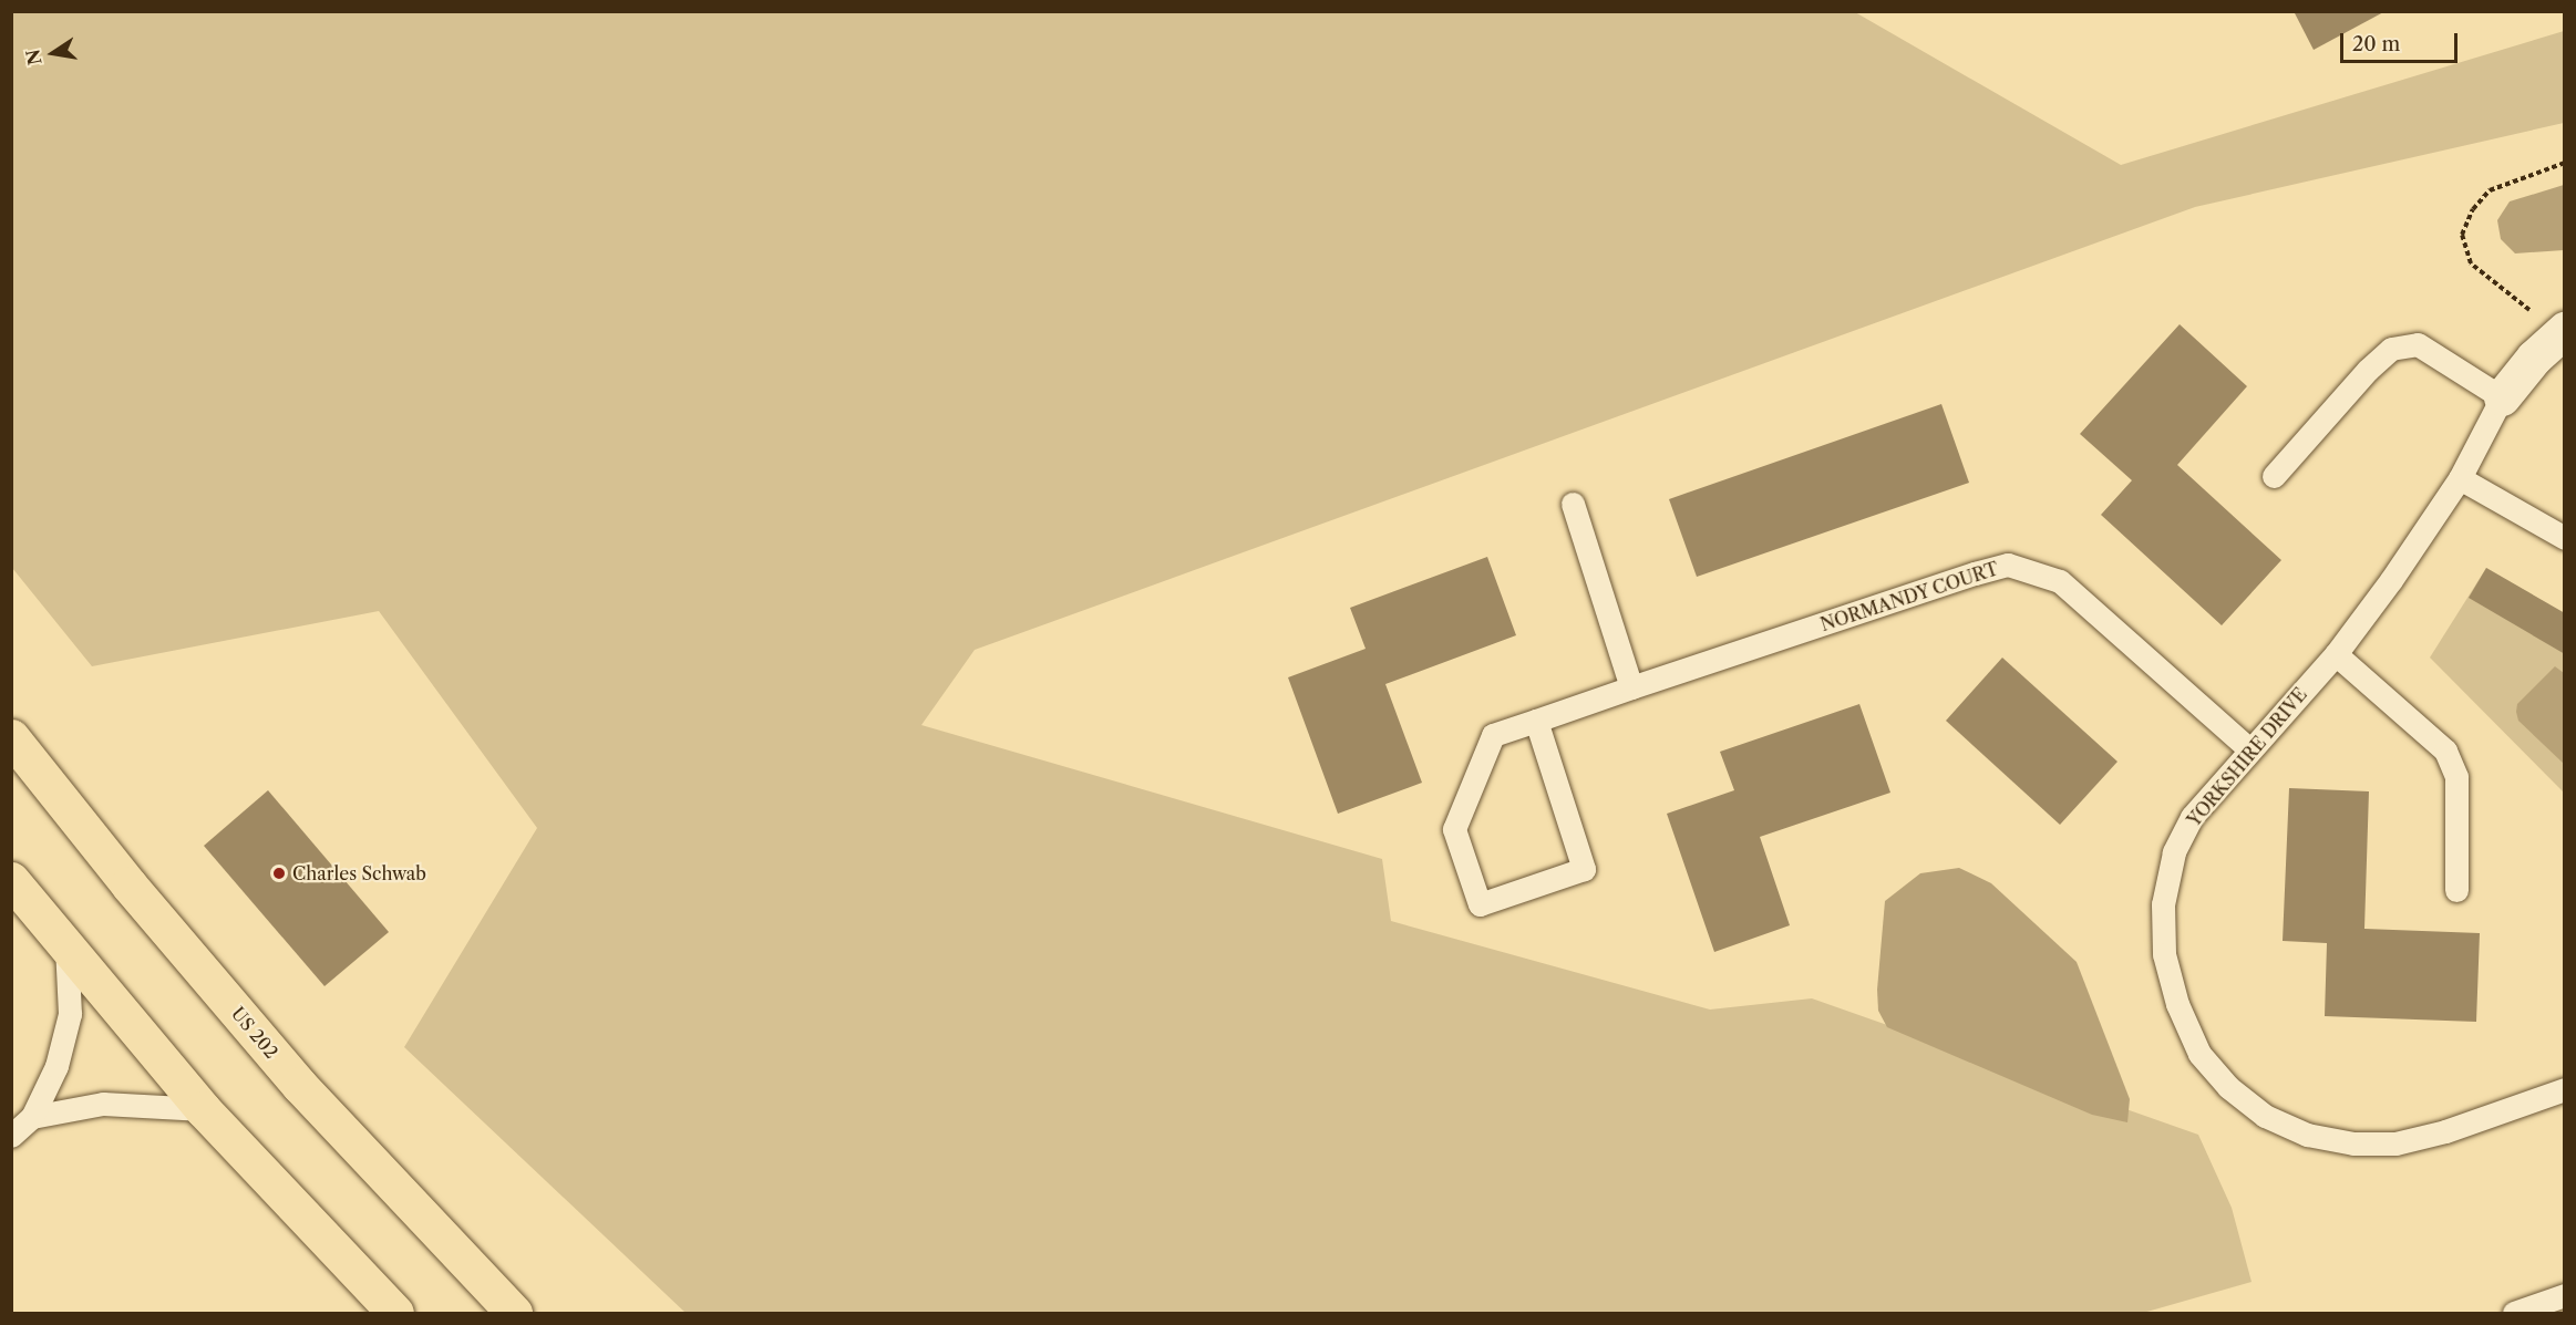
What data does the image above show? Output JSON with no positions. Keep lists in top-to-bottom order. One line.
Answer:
{"streets":{"highway":["US 202"],"street":["YORKSHIRE DRIVE"],"lane":["NORMANDY COURT"]},"crossings":[["NORMANDY COURT","YORKSHIRE DRIVE"]],"places":["Charles Schwab"],"scale_bar":"20 m","north":"left"}
